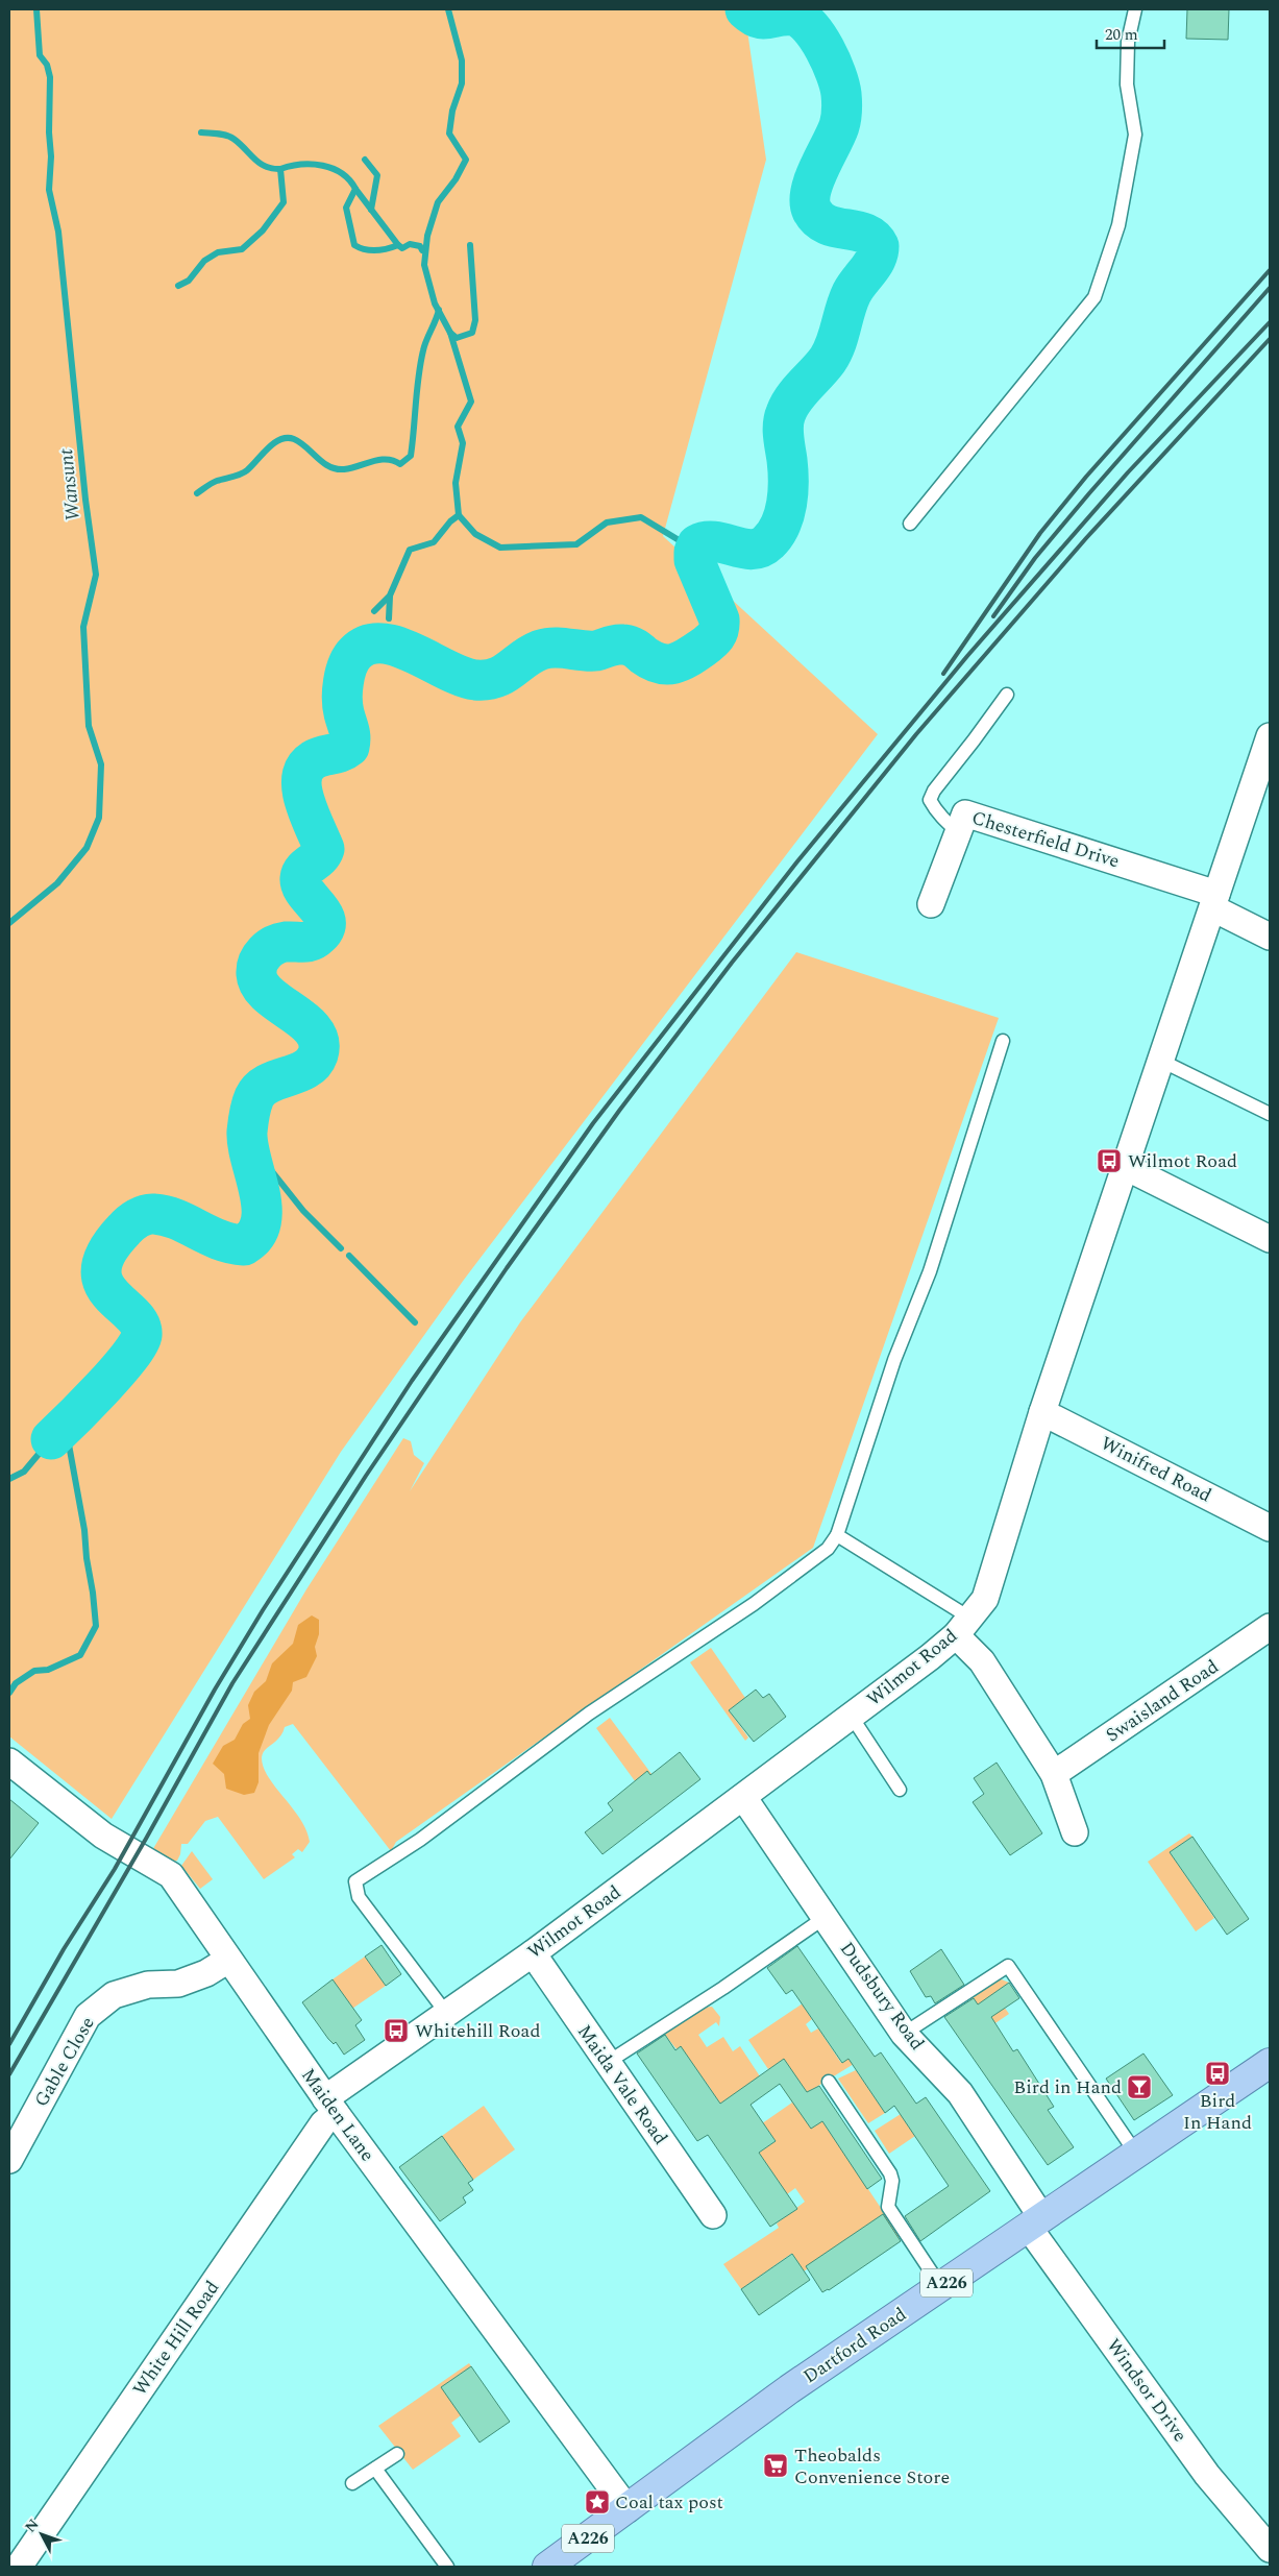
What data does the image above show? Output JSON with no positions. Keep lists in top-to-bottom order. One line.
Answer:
{"streets":{"main road":["A226","Dartford Road"],"street":["Chesterfield Drive","Winifred Road","Wilmot Road","Swaisland Road","Dudsbury Road","Gable Close","Maida Vale Road","Maiden Lane","White Hill Road","Windsor Drive"]},"crossings":[["Chesterfield Drive","Wilmot Road"],["Winifred Road","Wilmot Road"],["Wilmot Road","Dudsbury Road"],["Wilmot Road","Maida Vale Road"],["Wilmot Road","Maiden Lane"],["Wilmot Road","White Hill Road"],["Dudsbury Road","Dartford Road"],["Dudsbury Road","Windsor Drive"],["Gable Close","Maiden Lane"],["Maiden Lane","White Hill Road"],["Maiden Lane","Dartford Road"],["Dartford Road","Windsor Drive"]],"water":["Wansunt"],"places":{"bus stop":["Wilmot Road","Whitehill Road","Bird In Hand"],"bar":["Bird in Hand"],"supermarket":["Theobalds Convenience Store"],"place":["Coal tax post"]},"scale_bar":"20 m","north":"top left"}
